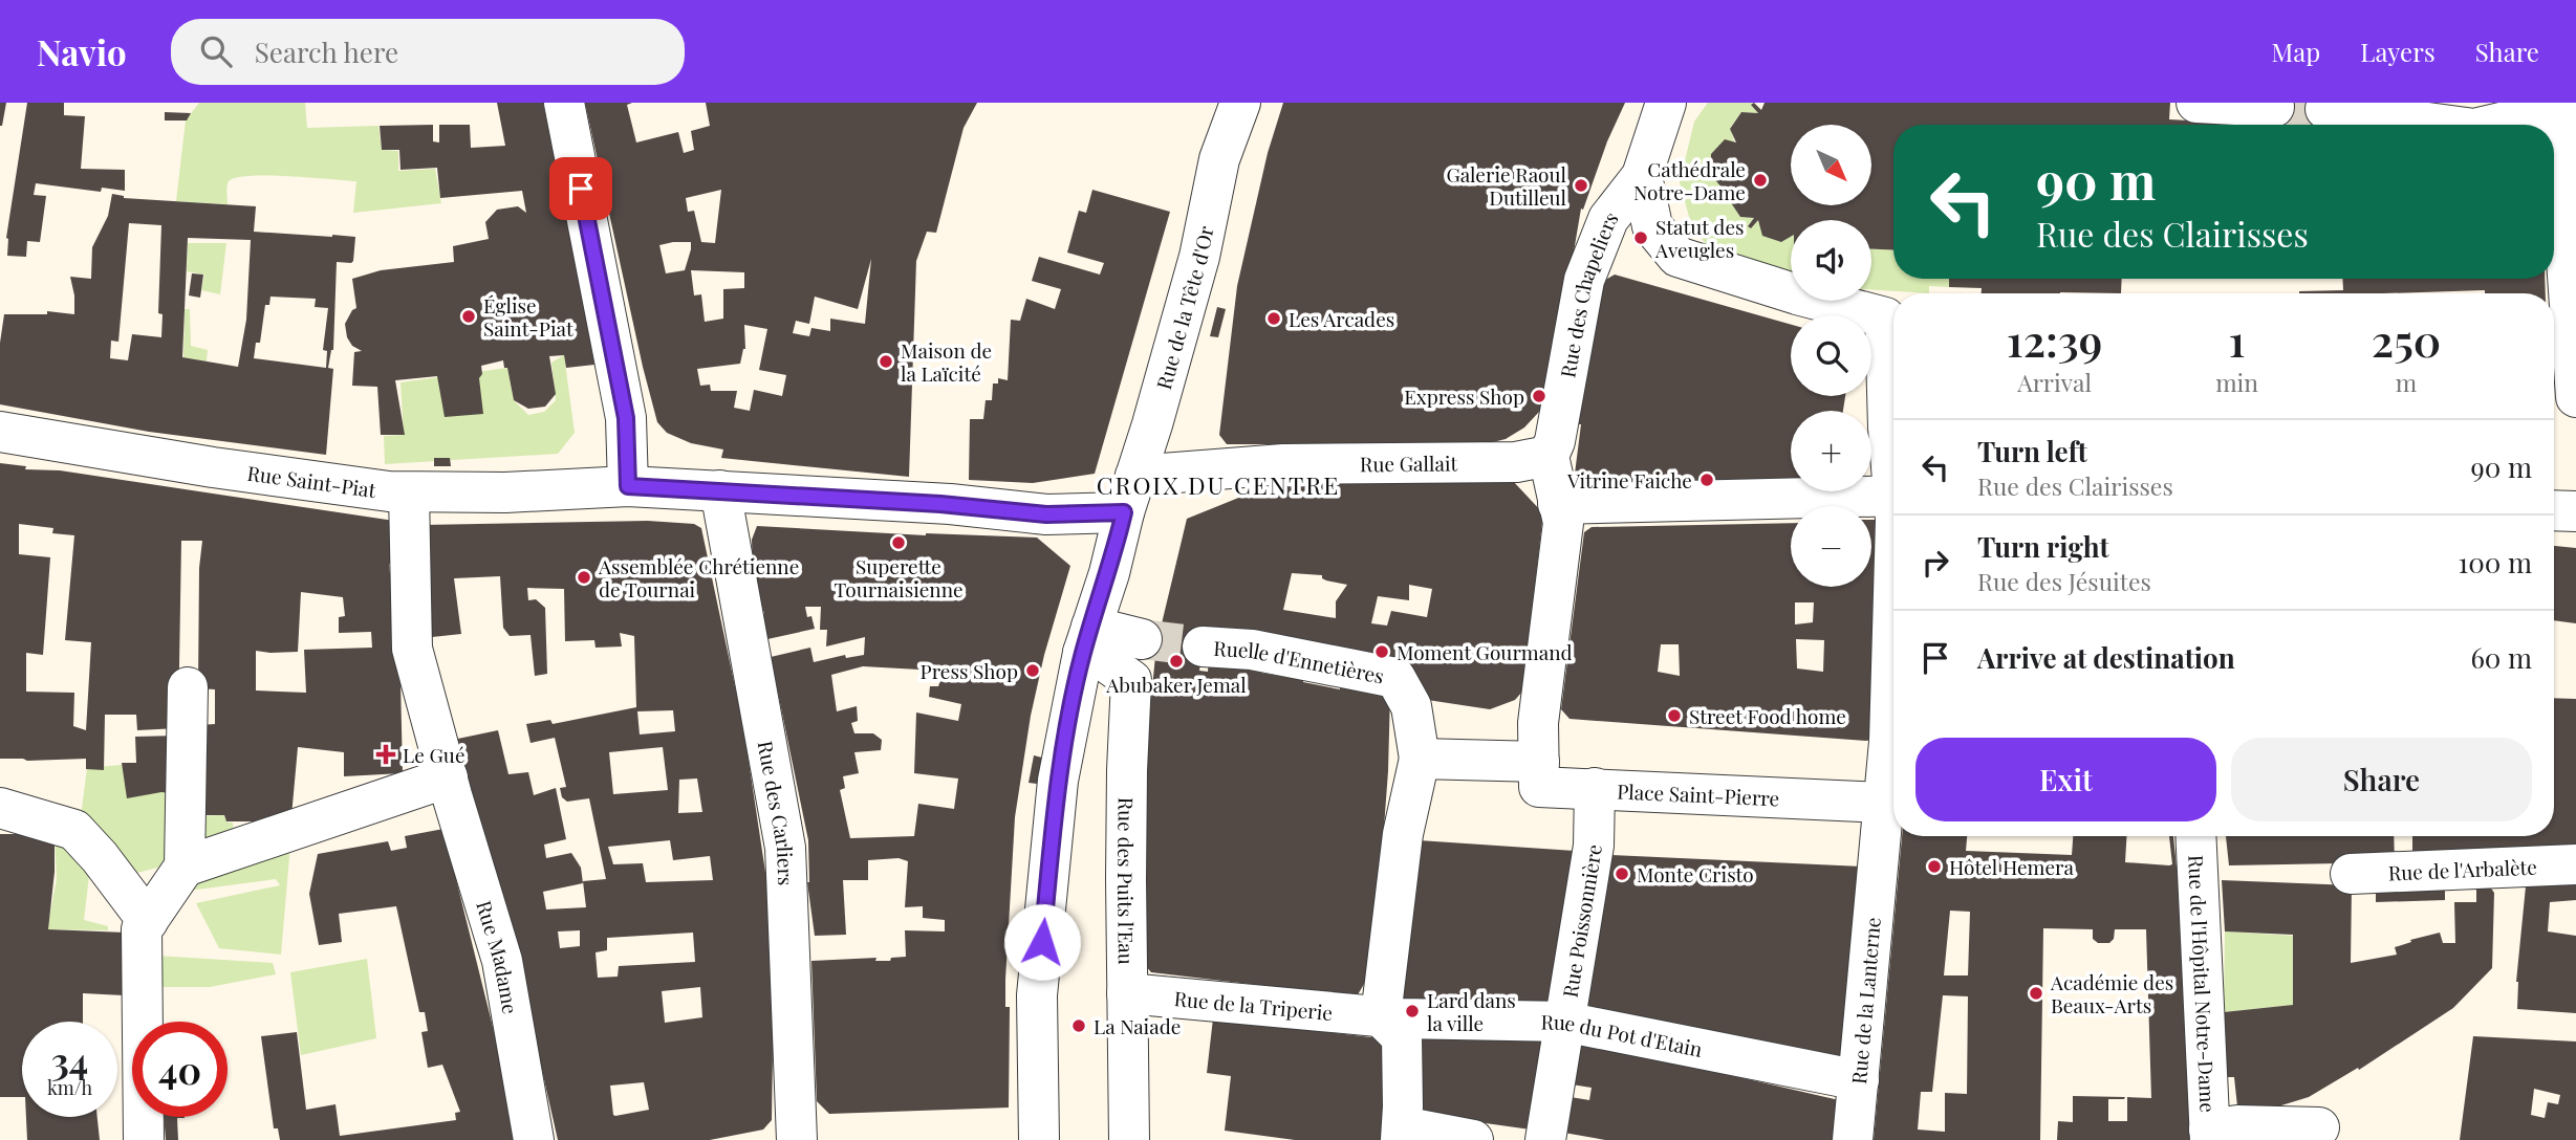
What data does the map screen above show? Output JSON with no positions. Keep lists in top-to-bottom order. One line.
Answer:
{"streets":{"street":["Rue des Chapeliers","Rue de la Tête d'Or","Rue Gallait","Rue Saint-Piat","Ruelle d'Ennetières","Place Saint-Pierre","Rue des Carliers","Rue de l'Arbalète","Rue des Puits l'Eau","Rue Poissonnière","Rue Madame","Rue de l'Hôpital Notre-Dame","Rue de la Lanterne","Rue de la Triperie","Rue du Pot d'Etain"]},"crossings":[["Rue des Chapeliers","Rue Gallait"],["Rue des Chapeliers","Place Saint-Pierre"],["Rue de la Tête d'Or","Rue Gallait"],["Rue de la Tête d'Or","Rue Saint-Piat"],["Rue Gallait","Place Saint-Pierre"],["Rue Saint-Piat","Rue des Carliers"],["Rue Saint-Piat","Rue Madame"],["Place Saint-Pierre","Rue Poissonnière"],["Place Saint-Pierre","Rue de la Lanterne"],["Rue des Puits l'Eau","Rue de la Triperie"],["Rue Poissonnière","Rue du Pot d'Etain"],["Rue de la Lanterne","Rue du Pot d'Etain"],["Rue de la Triperie","Rue du Pot d'Etain"]],"districts":["CROIX DU CENTRE"],"places":{"other":["Cathédrale Notre-Dame","Galerie Raoul Dutilleul","Statut des Aveugles","Église Saint-Piat","Les Arcades","Maison de la Laïcité","Express Shop","Vitrine Faiche","Superette Tournaisienne","Assemblée Chrétienne de Tournai","Moment Gourmand","Abubaker Jemal","Press Shop","Street Food home","Hôtel Hemera","Monte Cristo","Académie des Beaux-Arts","Lard dans la ville","La Naiade"],"health":["Le Gué"]},"north":"bottom right","page":{"header":"Navio","search":"Search here","nav":["Map","Layers","Share"],"map_buttons":["+","−"],"turn":["90 m","Rue des Clairisses"],"eta":["12:39","Arrival","1","min","250","m"],"list":[{"name":"Turn left","note":"Rue des Clairisses","value":"90 m"},{"name":"Turn right","note":"Rue des Jésuites","value":"100 m"},{"name":"Arrive at destination","value":"60 m"}],"buttons":["Exit","Share"],"speed":"34 km/h","limit":"40"}}
